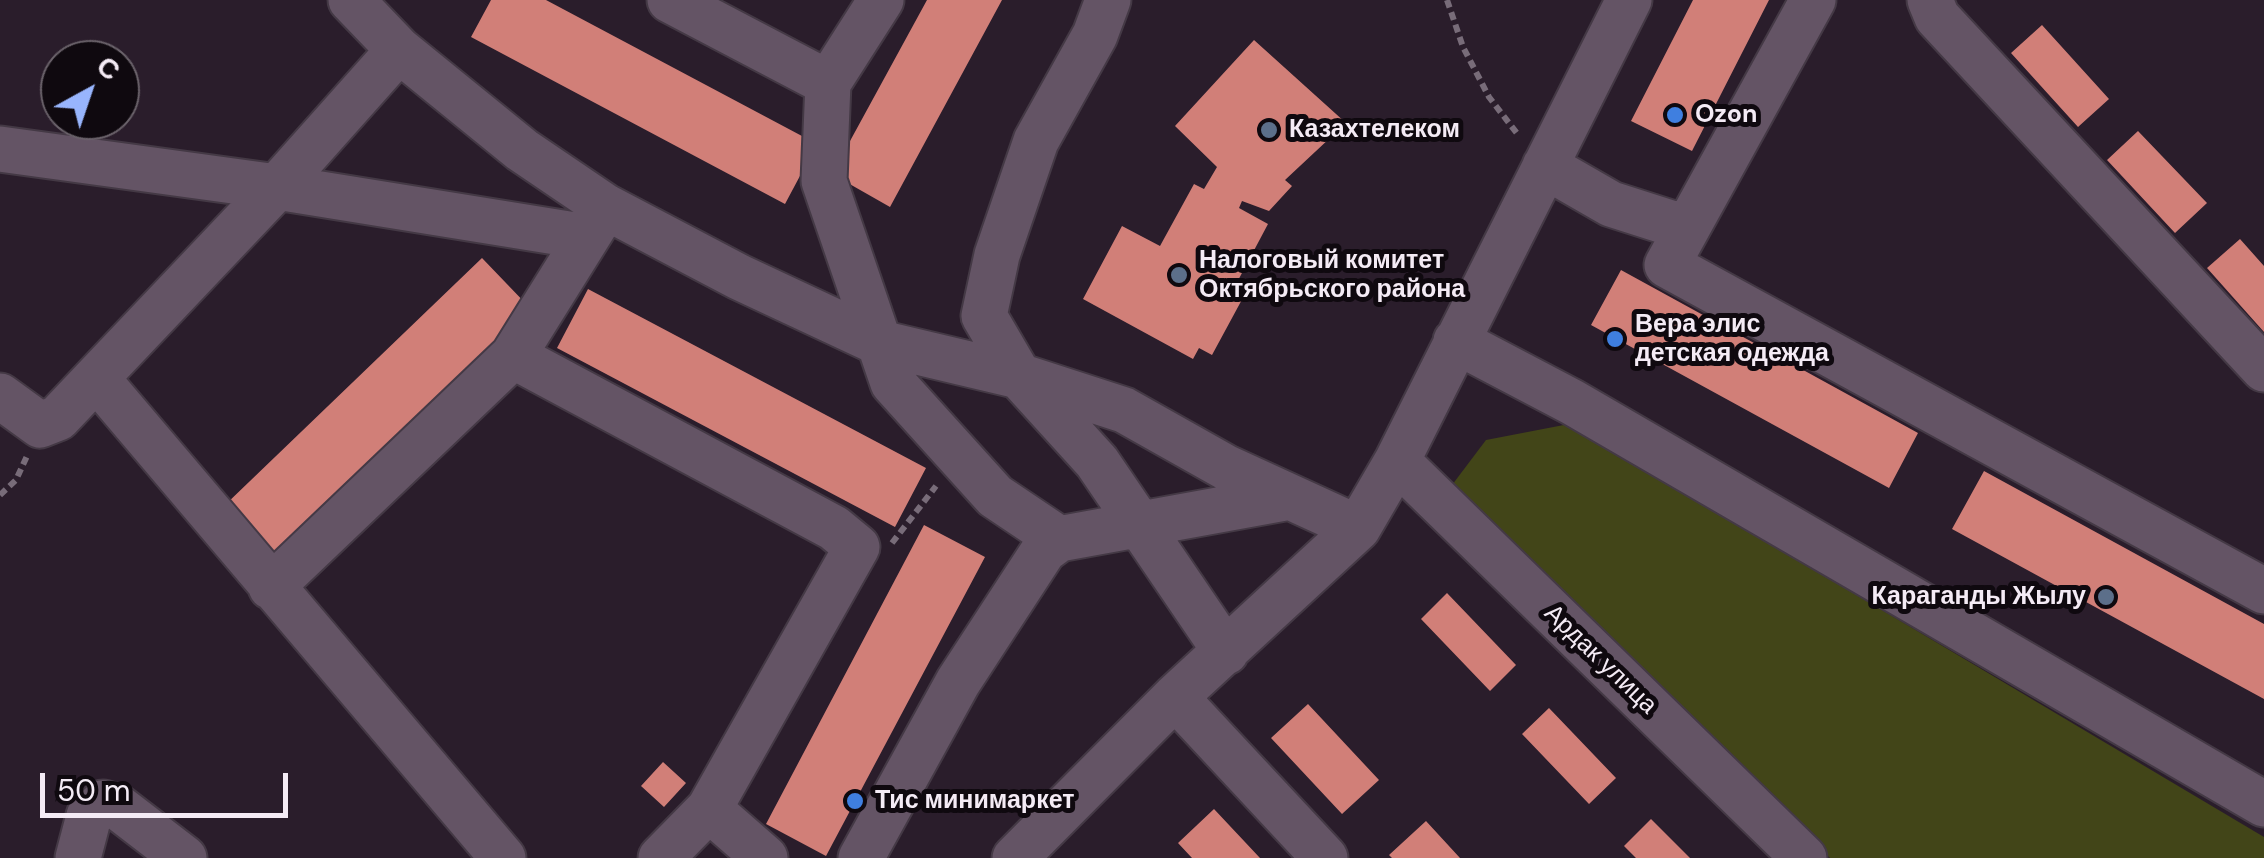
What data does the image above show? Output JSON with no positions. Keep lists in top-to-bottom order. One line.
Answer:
{"streets":{"street":["Ардак улица"]},"places":["Ozon","Казахтелеком","Налоговый комитет Октябрьского района","Вера элис детская одежда","Караганды Жылу","Тис минимаркет"],"scale_bar":"50 m","north":"top right"}
